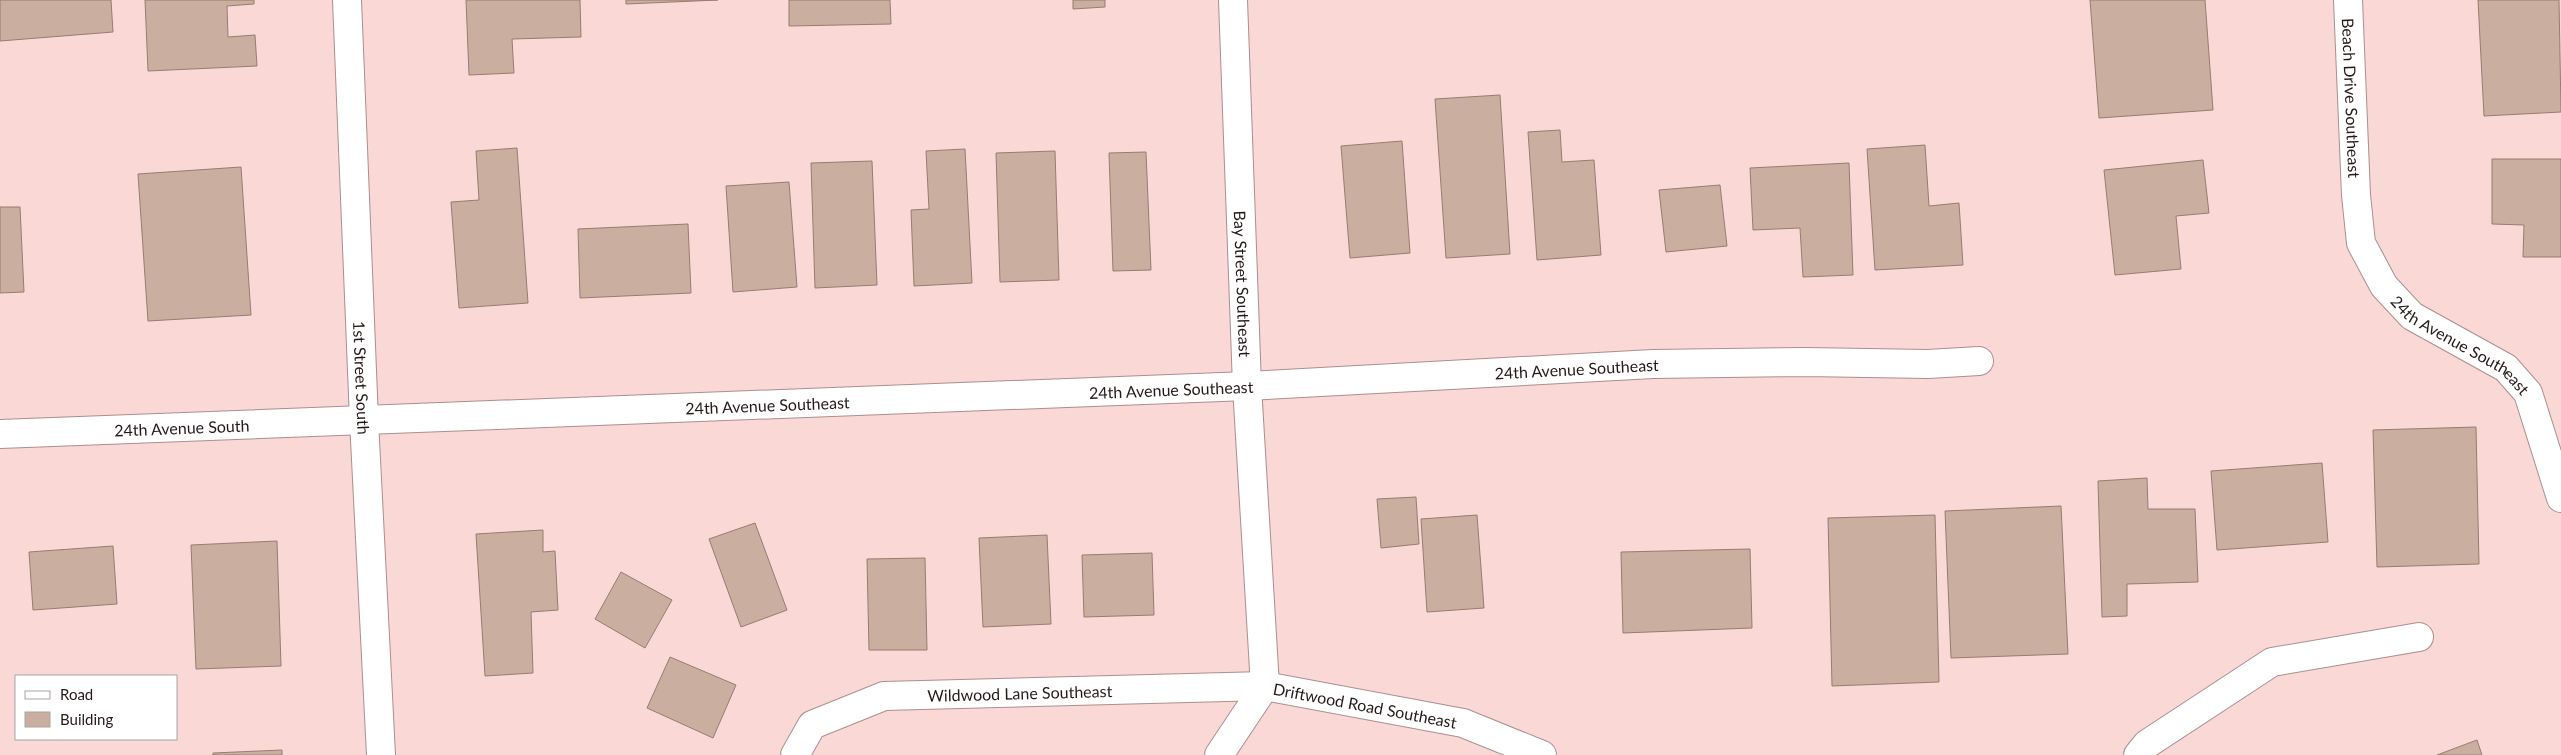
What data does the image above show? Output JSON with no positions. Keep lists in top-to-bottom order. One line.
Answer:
{"streets":{"street":["Beach Drive Southeast","Bay Street Southeast","24th Avenue Southeast","1st Street South","24th Avenue South","Wildwood Lane Southeast","Driftwood Road Southeast"]},"crossings":[["Beach Drive Southeast","24th Avenue Southeast"],["Bay Street Southeast","24th Avenue Southeast"],["Bay Street Southeast","Wildwood Lane Southeast"],["Bay Street Southeast","Driftwood Road Southeast"],["24th Avenue Southeast","1st Street South"],["24th Avenue Southeast","24th Avenue South"],["1st Street South","24th Avenue South"],["Wildwood Lane Southeast","Driftwood Road Southeast"]],"legend":["Road","Building"]}
